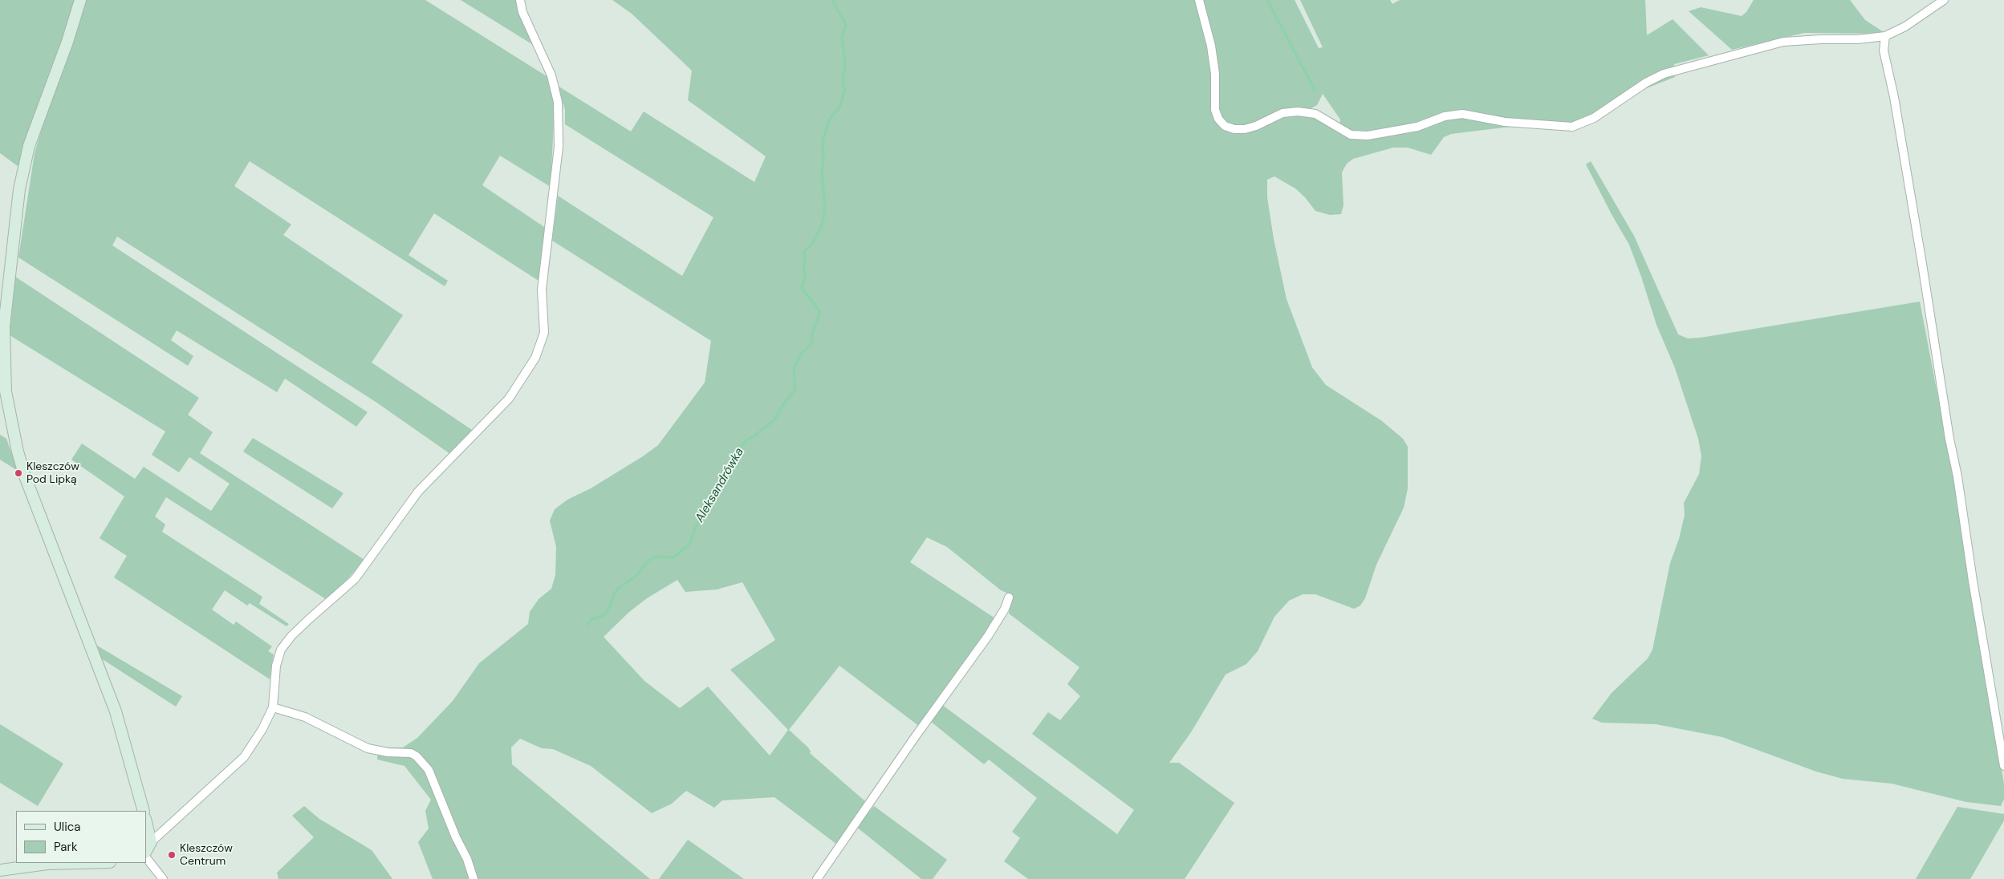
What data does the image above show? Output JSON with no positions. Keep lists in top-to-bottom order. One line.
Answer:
{"water":["Aleksandrówka"],"places":["Kleszczów Pod Lipką","Kleszczów Centrum"],"legend":["Ulica","Park"]}
